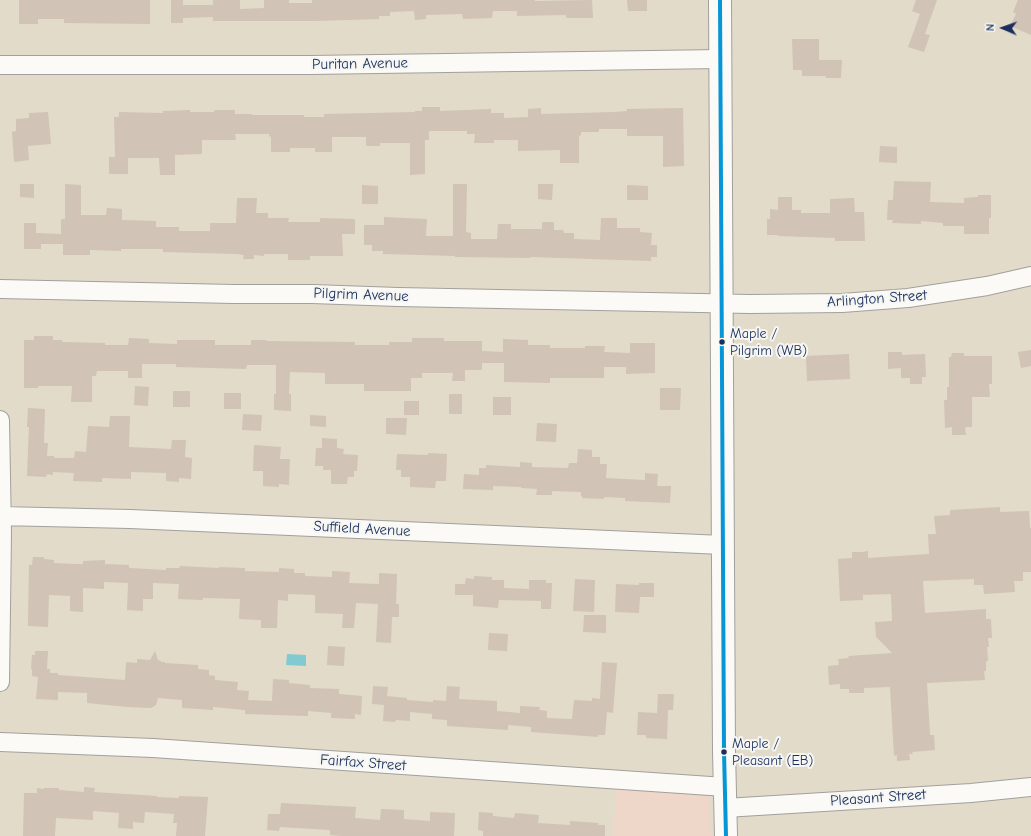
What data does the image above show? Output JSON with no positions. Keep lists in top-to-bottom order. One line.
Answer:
{"streets":{"street":["Puritan Avenue","Pilgrim Avenue","Arlington Street","Suffield Avenue","Fairfax Street","Pleasant Street"]},"crossings":[["Pilgrim Avenue","Arlington Street"],["Fairfax Street","Pleasant Street"]],"places":["Maple / Pilgrim (WB)","Maple / Pleasant (EB)"],"north":"left"}
